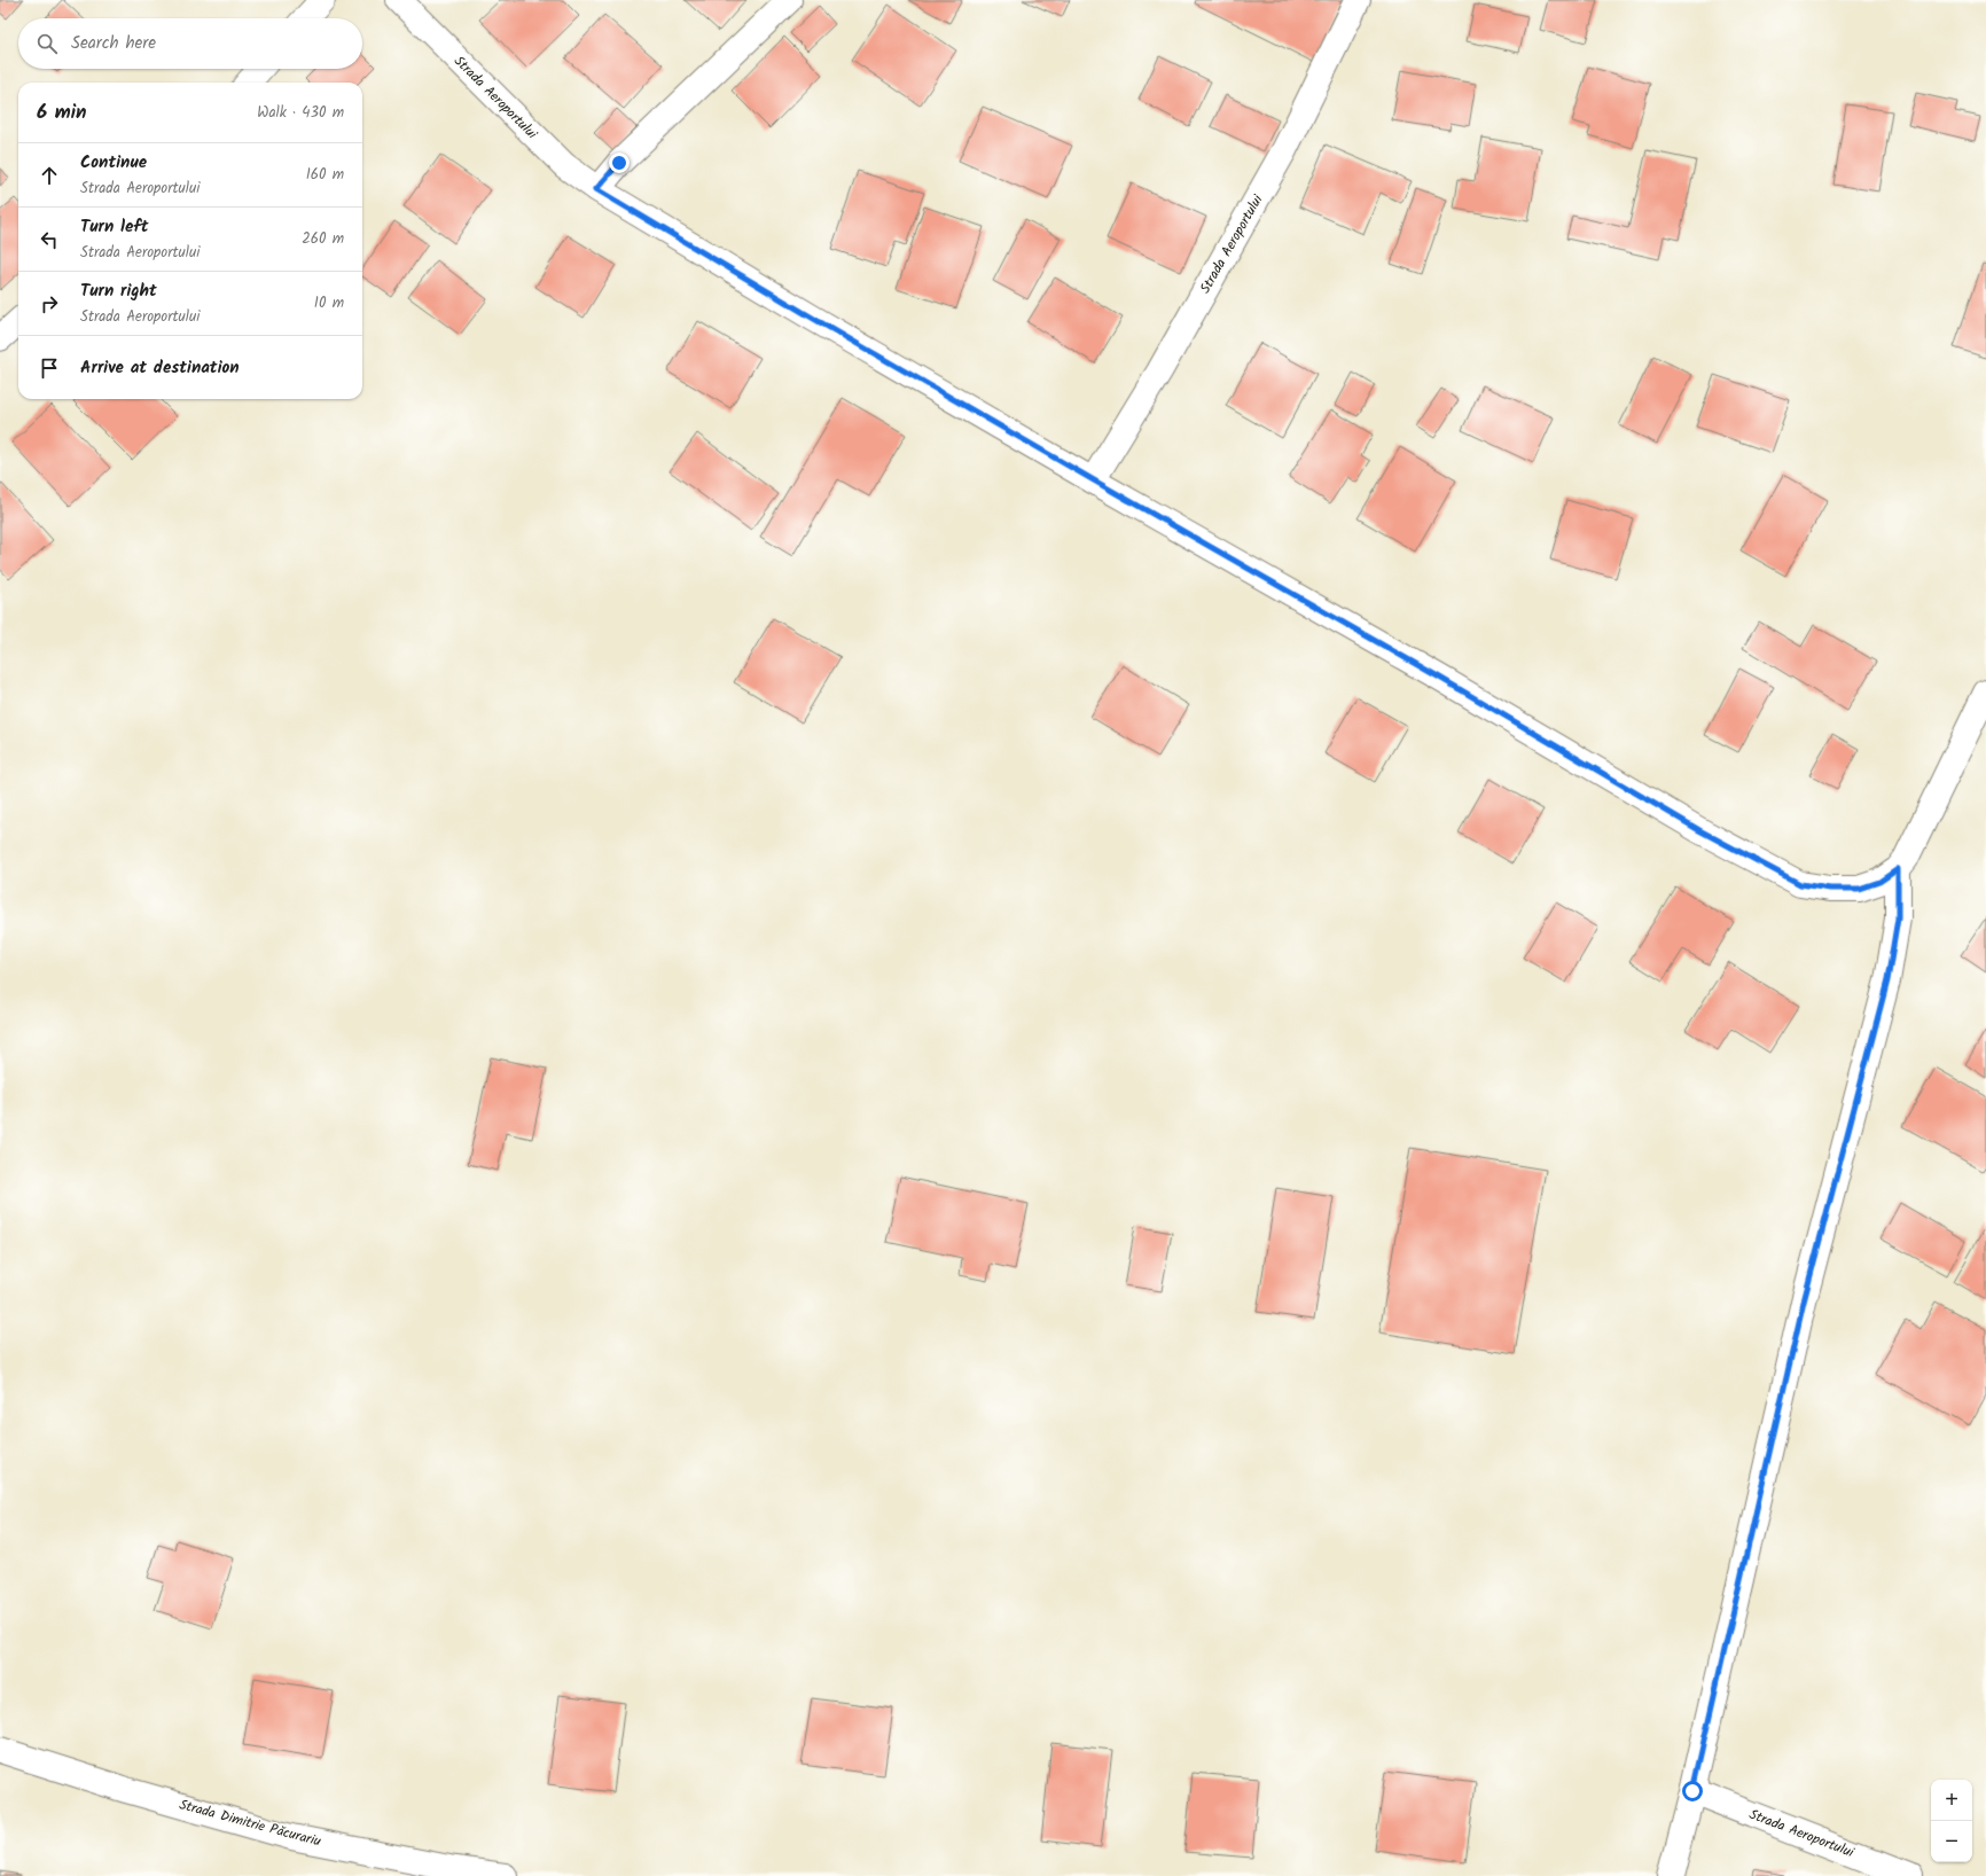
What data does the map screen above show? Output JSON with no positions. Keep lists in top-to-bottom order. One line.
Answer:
{"streets":{"street":["Strada Aeroportului","Strada Dimitrie Păcurariu"]},"page":{"search":"Search here","heading":["6 min","Walk · 430 m"],"list":[["Continue","Strada Aeroportului","160 m"],["Turn left","Strada Aeroportului","260 m"],["Turn right","Strada Aeroportului","10 m"],"Arrive at destination"],"map_buttons":["+","−"]}}
